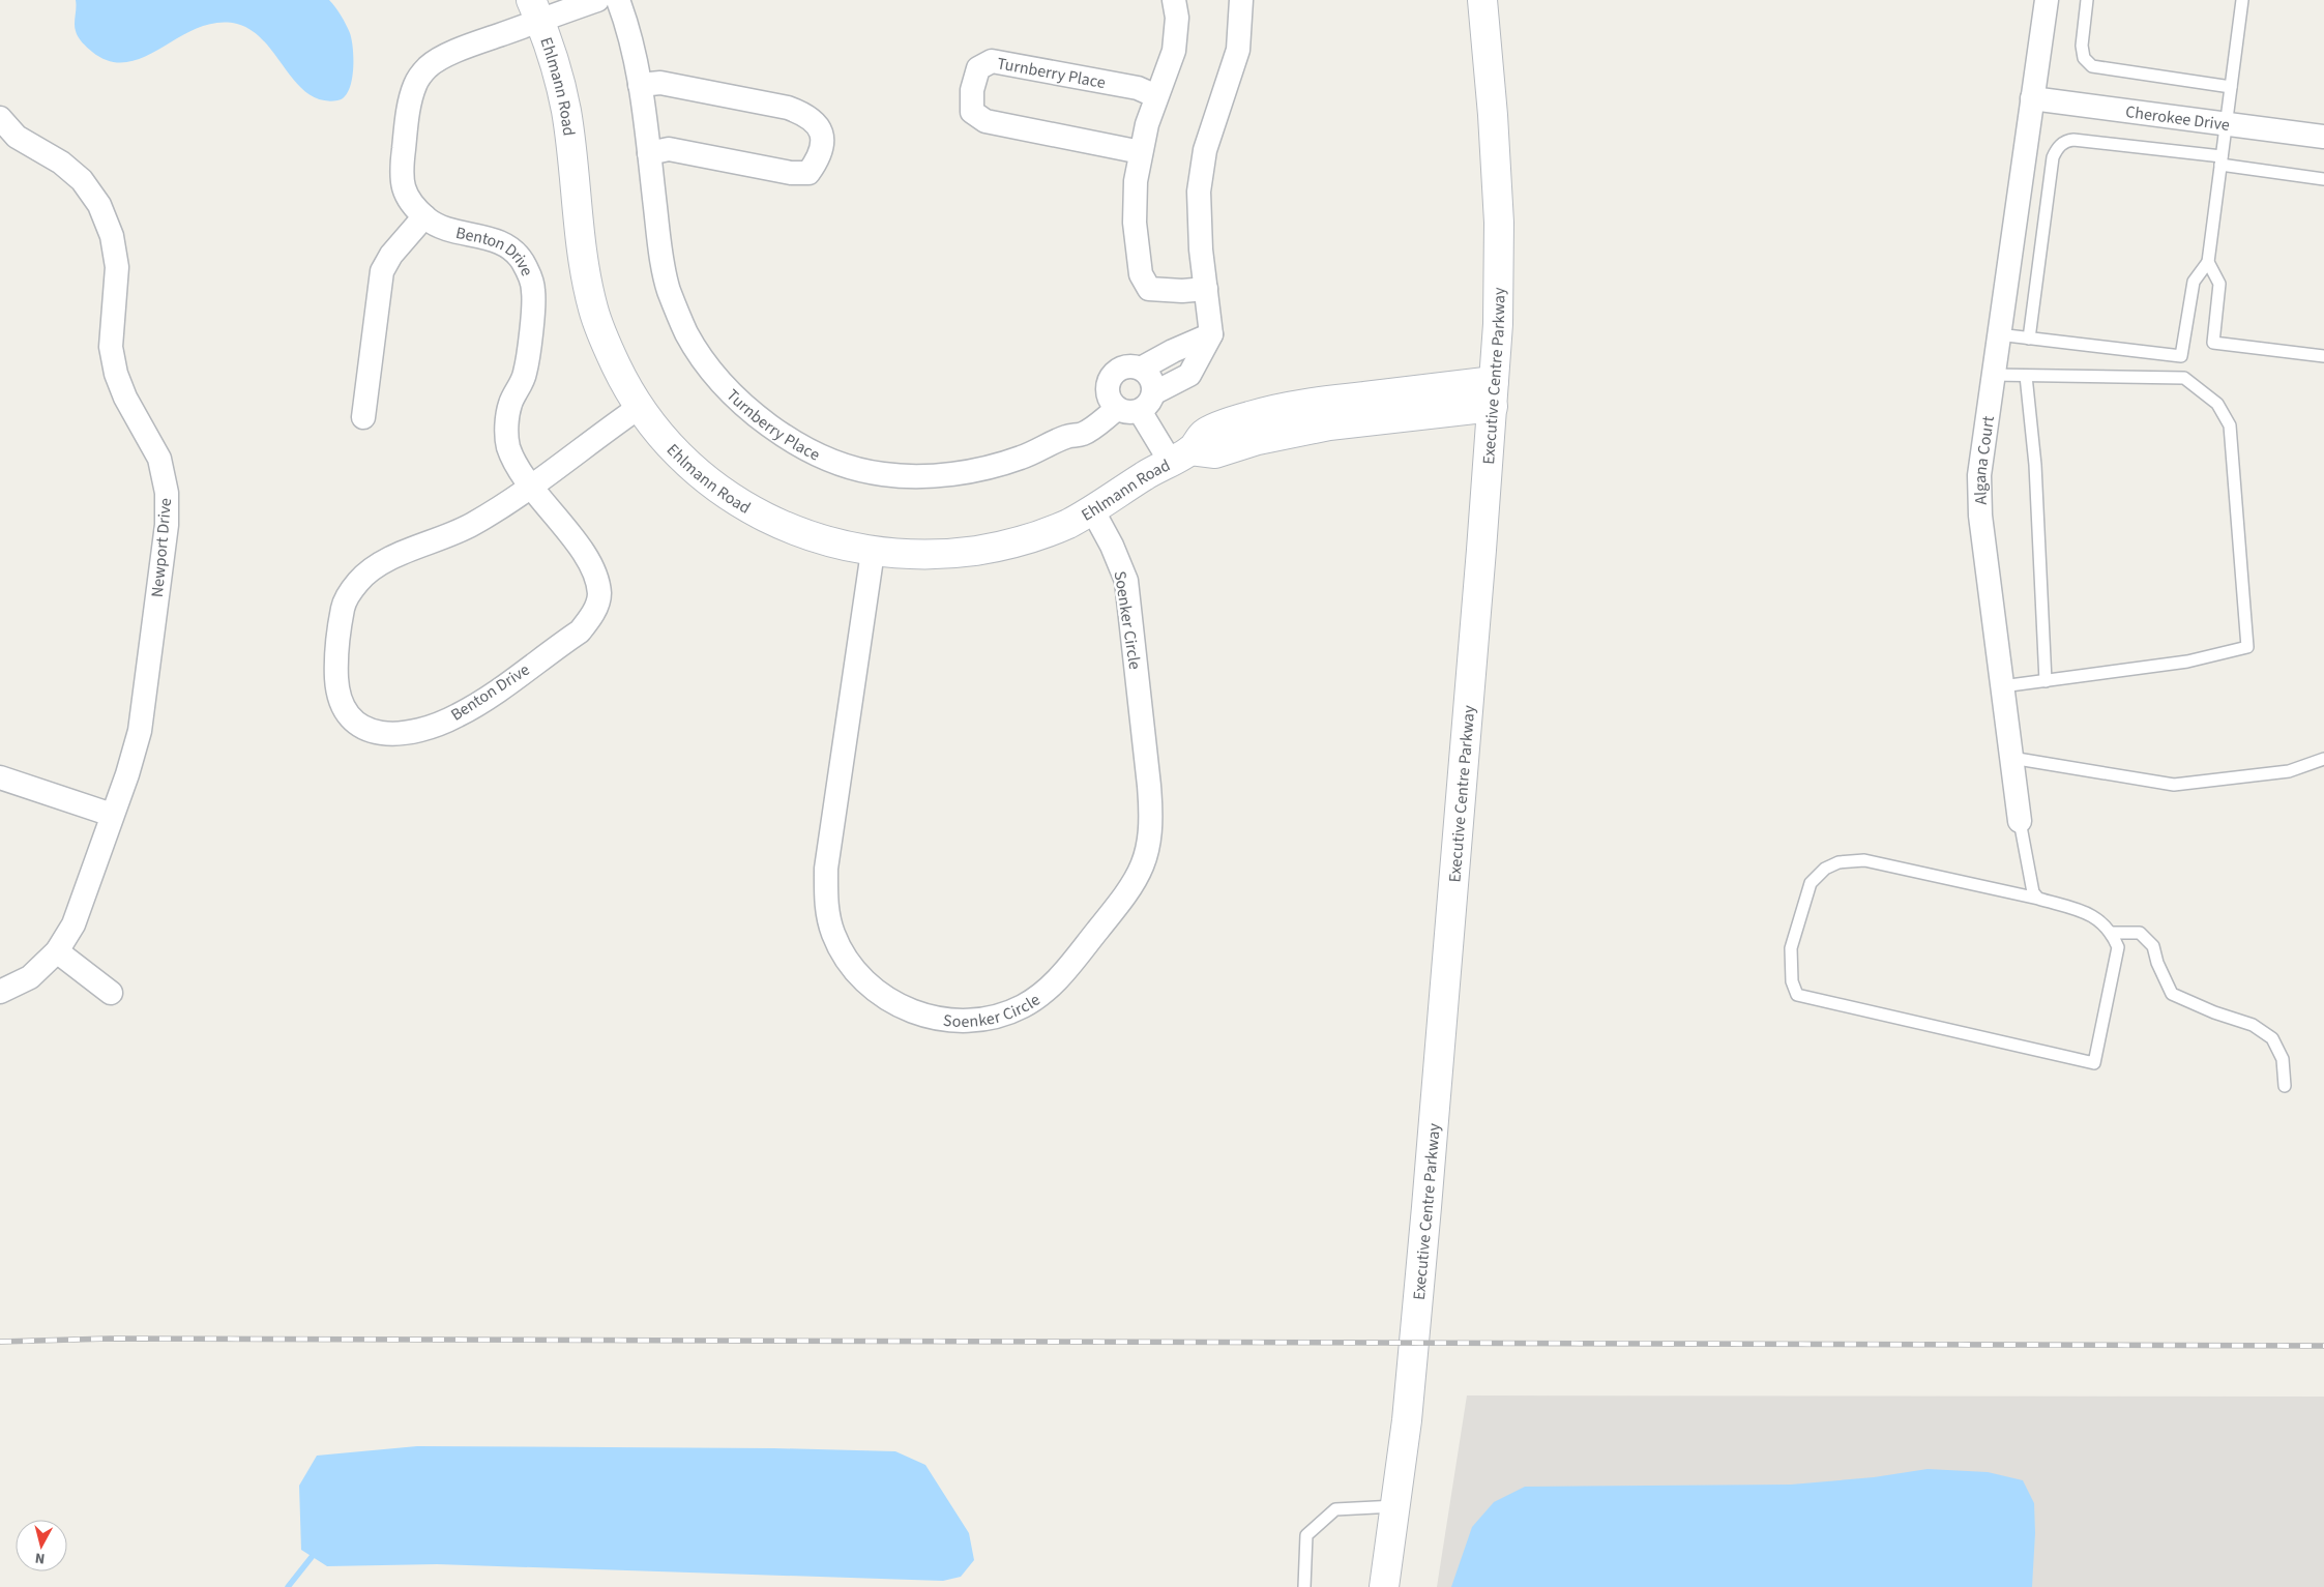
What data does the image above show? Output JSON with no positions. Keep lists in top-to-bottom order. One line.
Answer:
{"streets":{"street":["Turnberry Place","Ehlmann Road","Cherokee Drive","Benton Drive","Executive Centre Parkway","Algana Court","Newport Drive","Soenker Circle"]},"crossings":[["Ehlmann Road","Benton Drive"],["Ehlmann Road","Executive Centre Parkway"],["Ehlmann Road","Soenker Circle"],["Cherokee Drive","Algana Court"]],"north":"bottom"}
